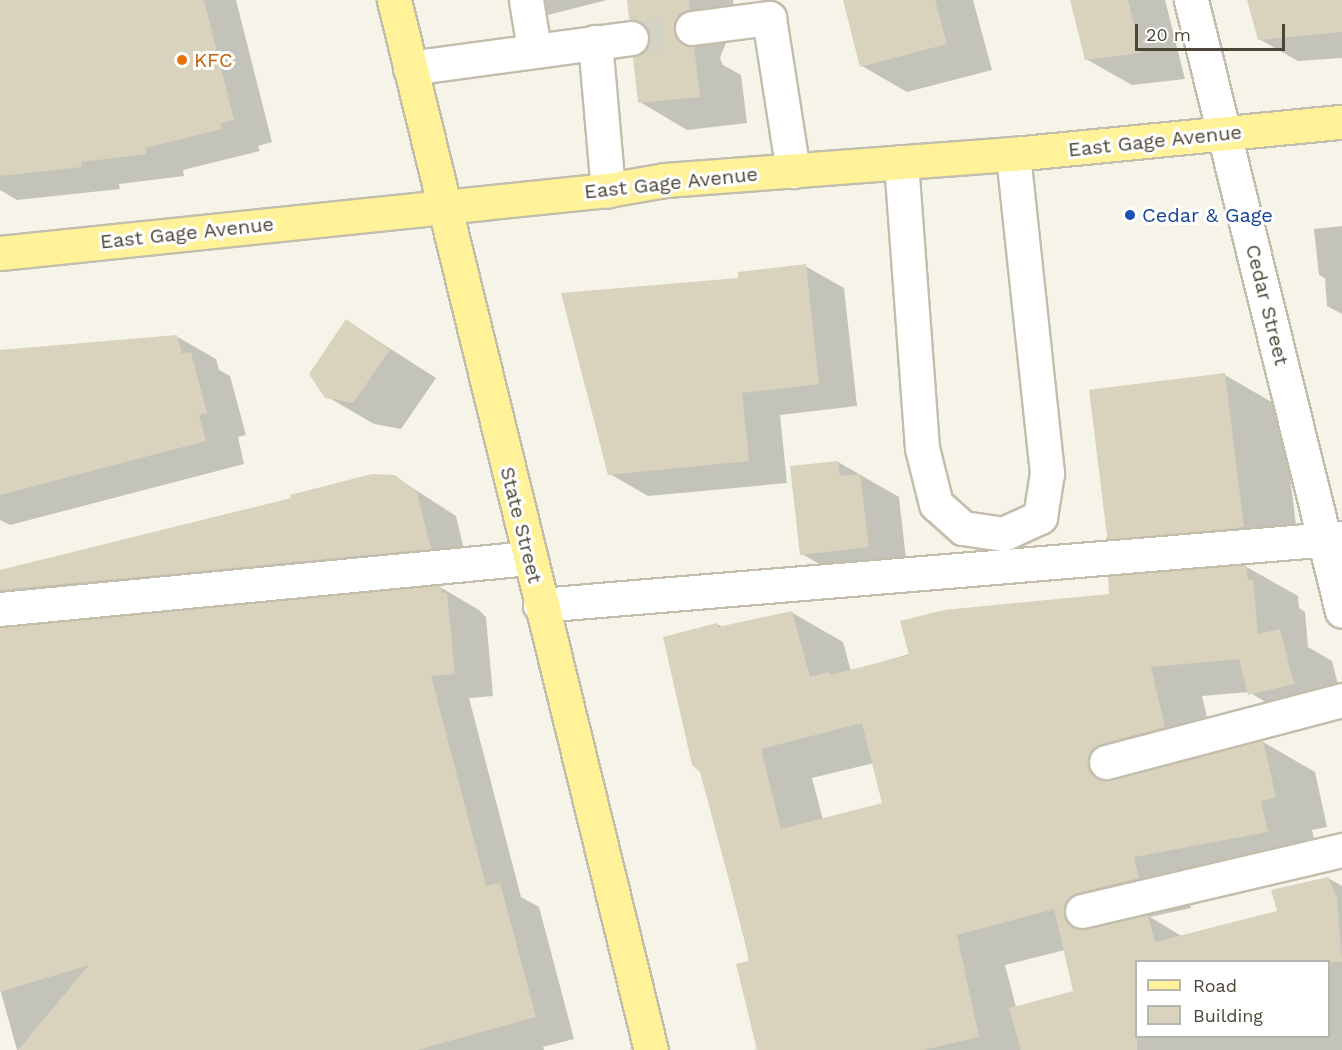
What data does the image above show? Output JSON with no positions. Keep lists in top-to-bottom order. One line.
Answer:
{"streets":{"main road":["East Gage Avenue","State Street"],"street":["Cedar Street"]},"crossings":[["East Gage Avenue","Cedar Street"],["East Gage Avenue","State Street"]],"places":["KFC","Cedar & Gage"],"legend":["Road","Building"],"scale_bar":"20 m"}
